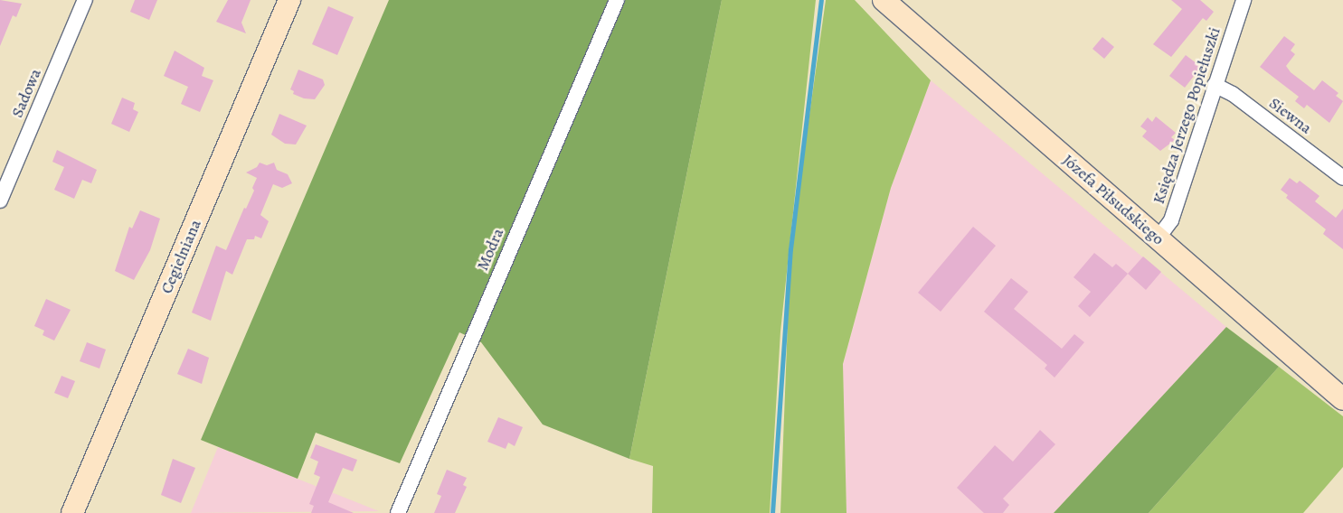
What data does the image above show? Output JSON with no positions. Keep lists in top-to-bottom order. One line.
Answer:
{"streets":{"main road":["Józefa Piłsudskiego","Cegielniana"],"street":["Sadowa","Księdza Jerzego Popiełuszki","Siewna","Modra"]},"crossings":[["Księdza Jerzego Popiełuszki","Siewna"],["Księdza Jerzego Popiełuszki","Józefa Piłsudskiego"]]}
